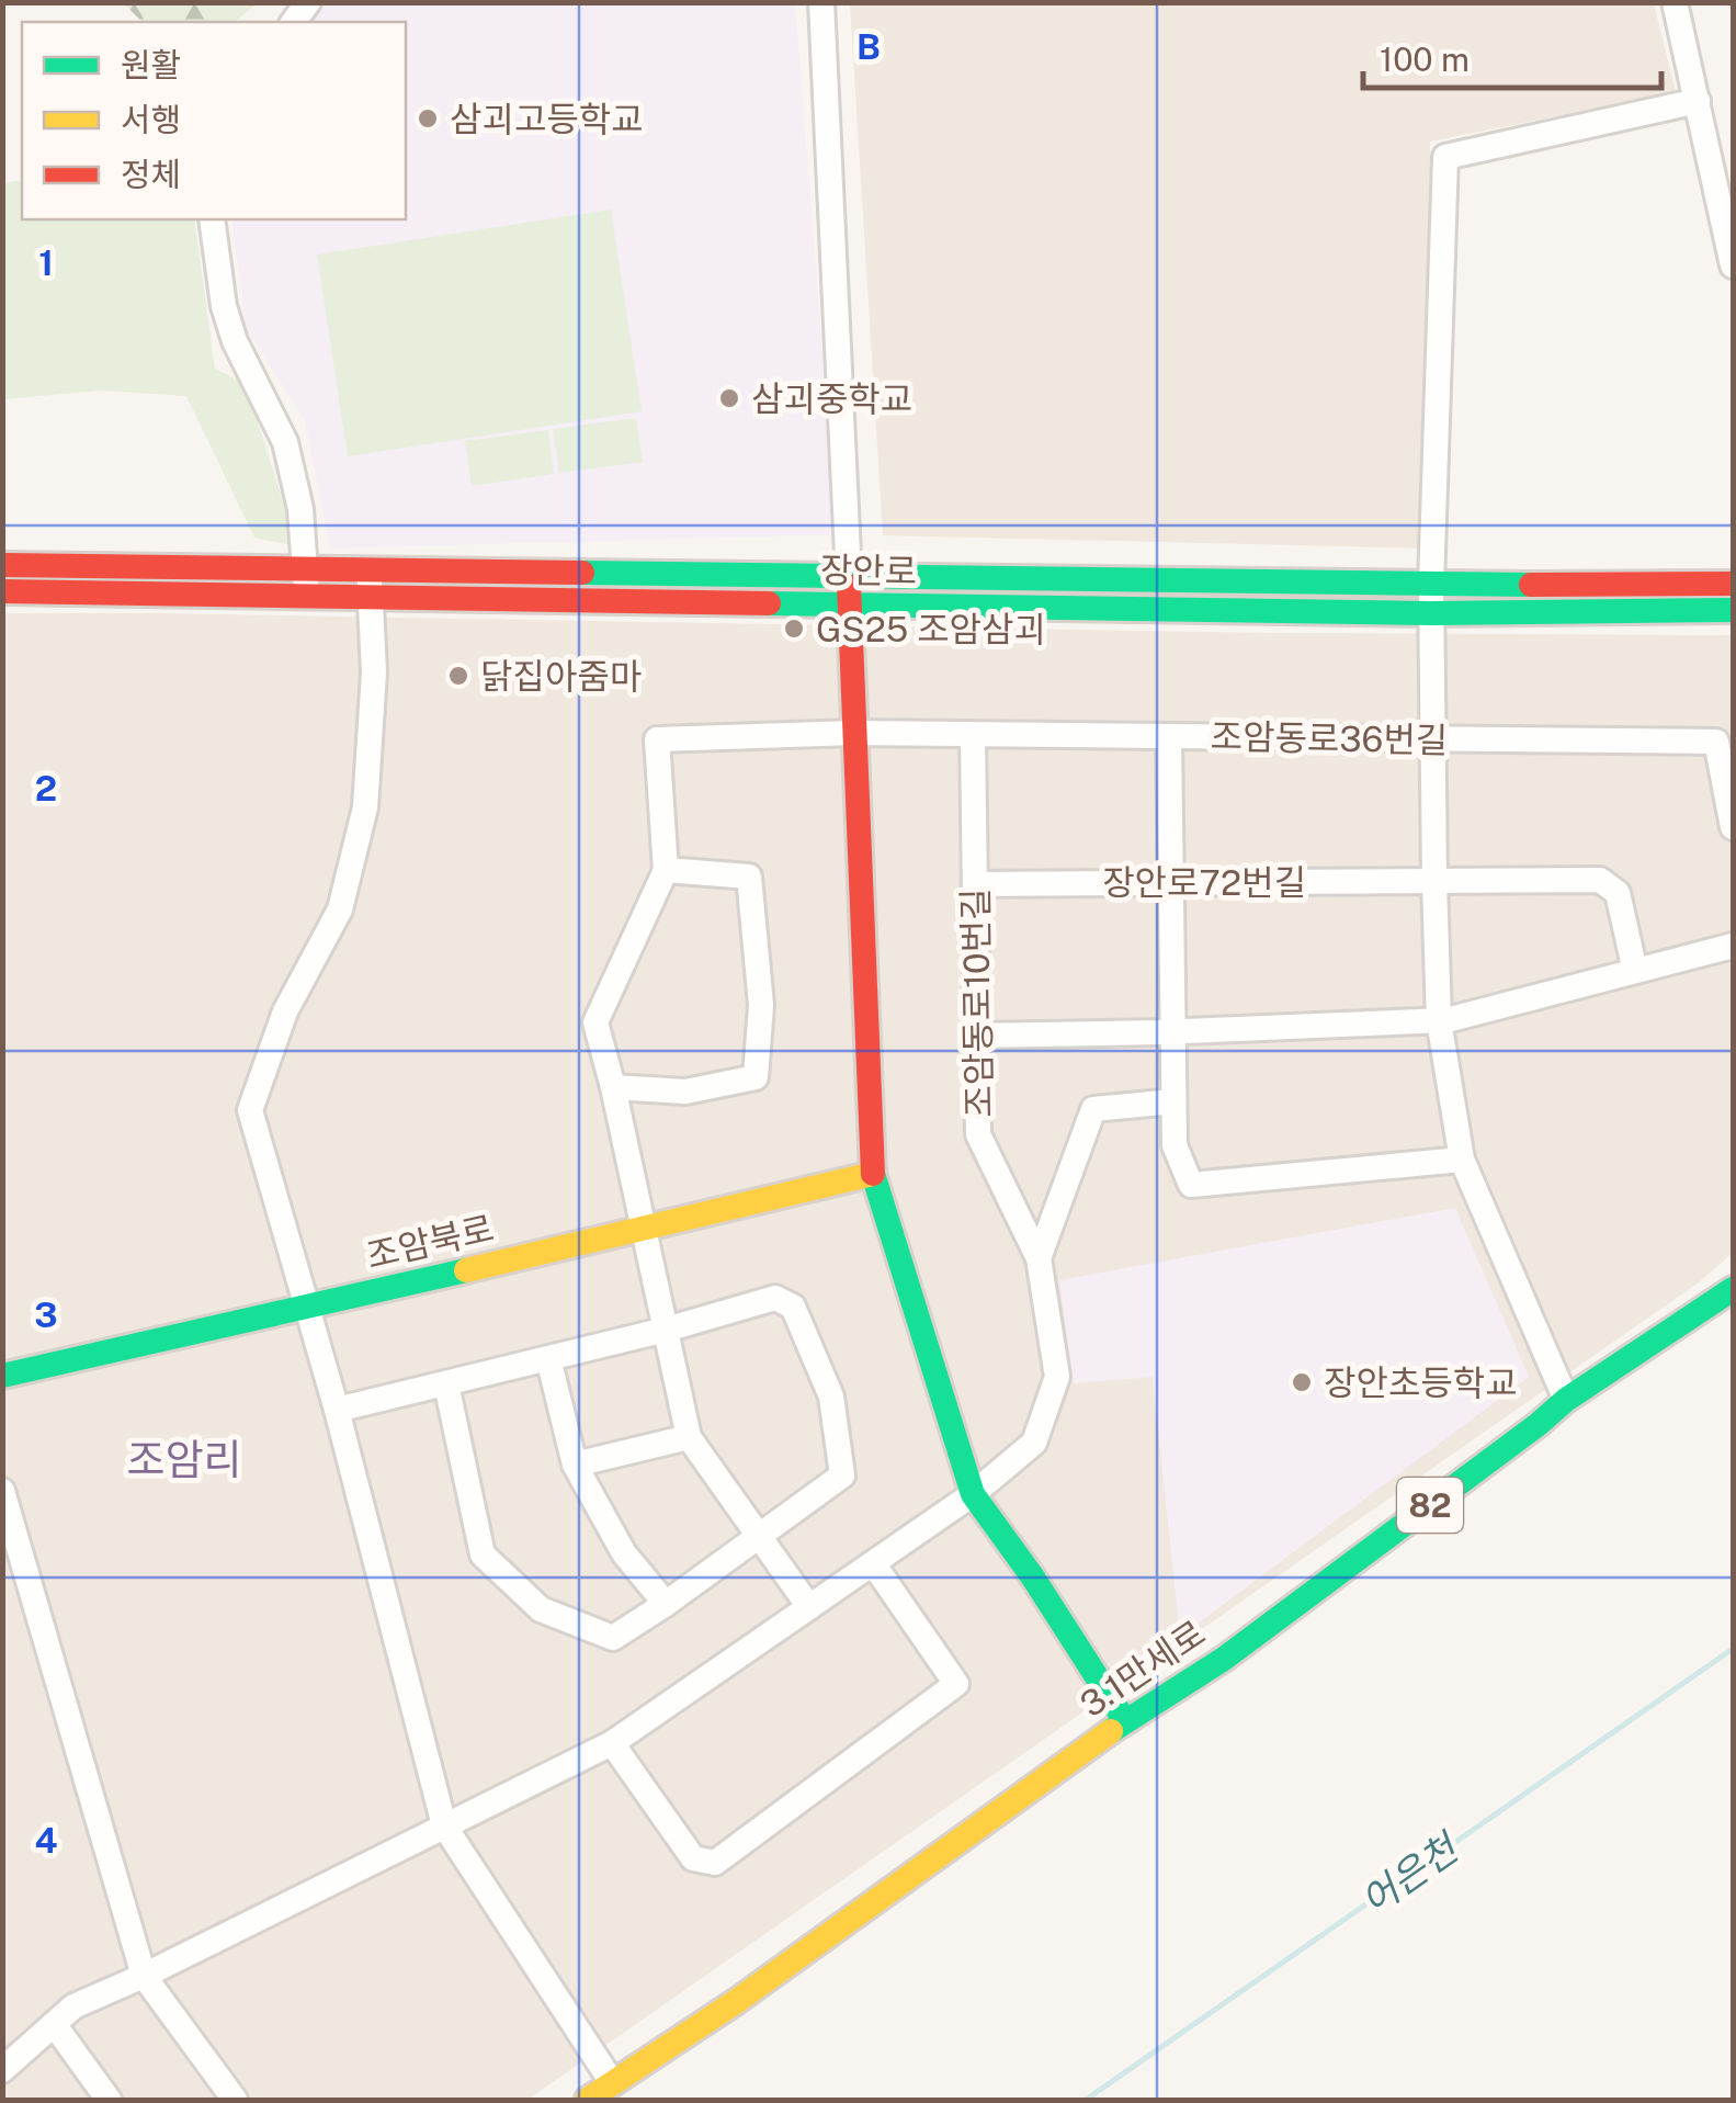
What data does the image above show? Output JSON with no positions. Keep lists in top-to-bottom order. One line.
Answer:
{"streets":{"street":["장안로","조암동로36번길","장안로72번길","조암동로10번길","조암북로","82","3.1만세로"]},"crossings":[["조암동로36번길","조암동로10번길"],["장안로72번길","조암동로10번길"]],"districts":["조암리"],"water":["어은천"],"places":["삼괴고등학교","삼괴중학교","GS25 조암삼괴","닭집아줌마","장안초등학교"],"legend":["원활","서행","정체"],"scale_bar":"100 m","grid":{"columns":["B"],"rows":["1","2","3","4"]}}
